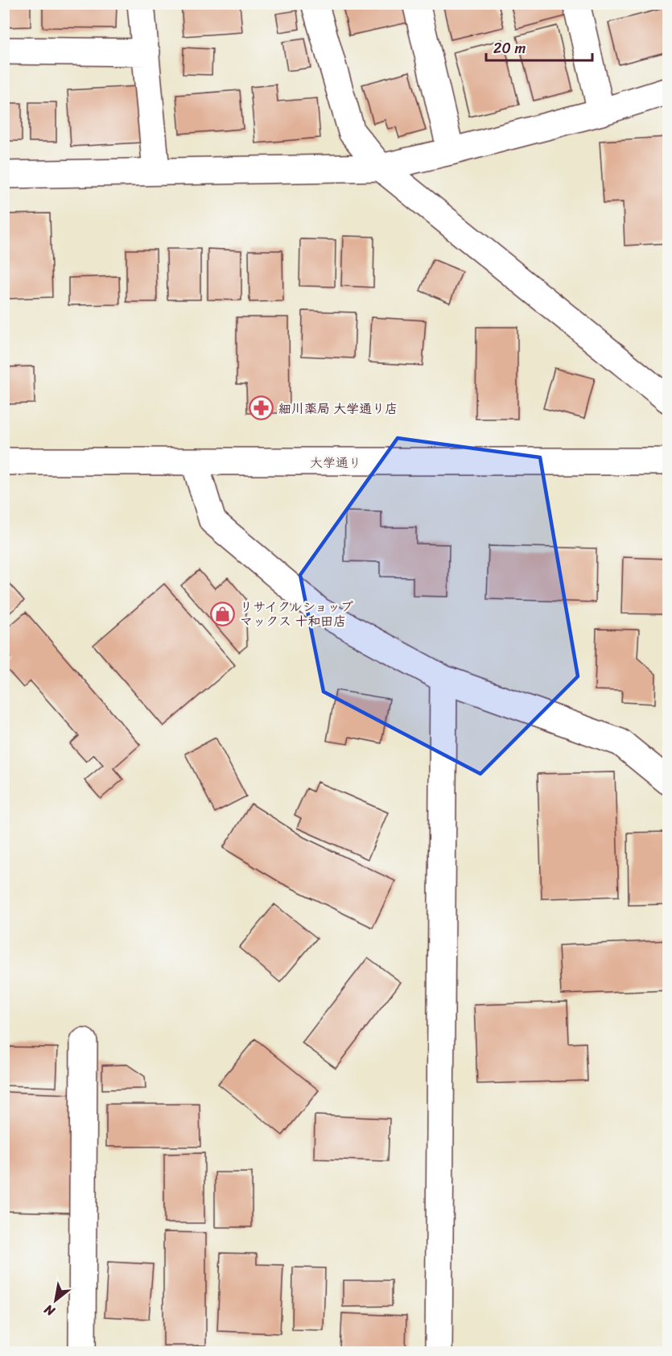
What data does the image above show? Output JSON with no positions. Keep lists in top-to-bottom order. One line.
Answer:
{"streets":{"street":["大学通り"]},"places":{"pharmacy":["細川薬局 大学通り店"],"shop":["リサイクルショップ マックス 十和田店"]},"scale_bar":"20 m","north":"bottom left"}
